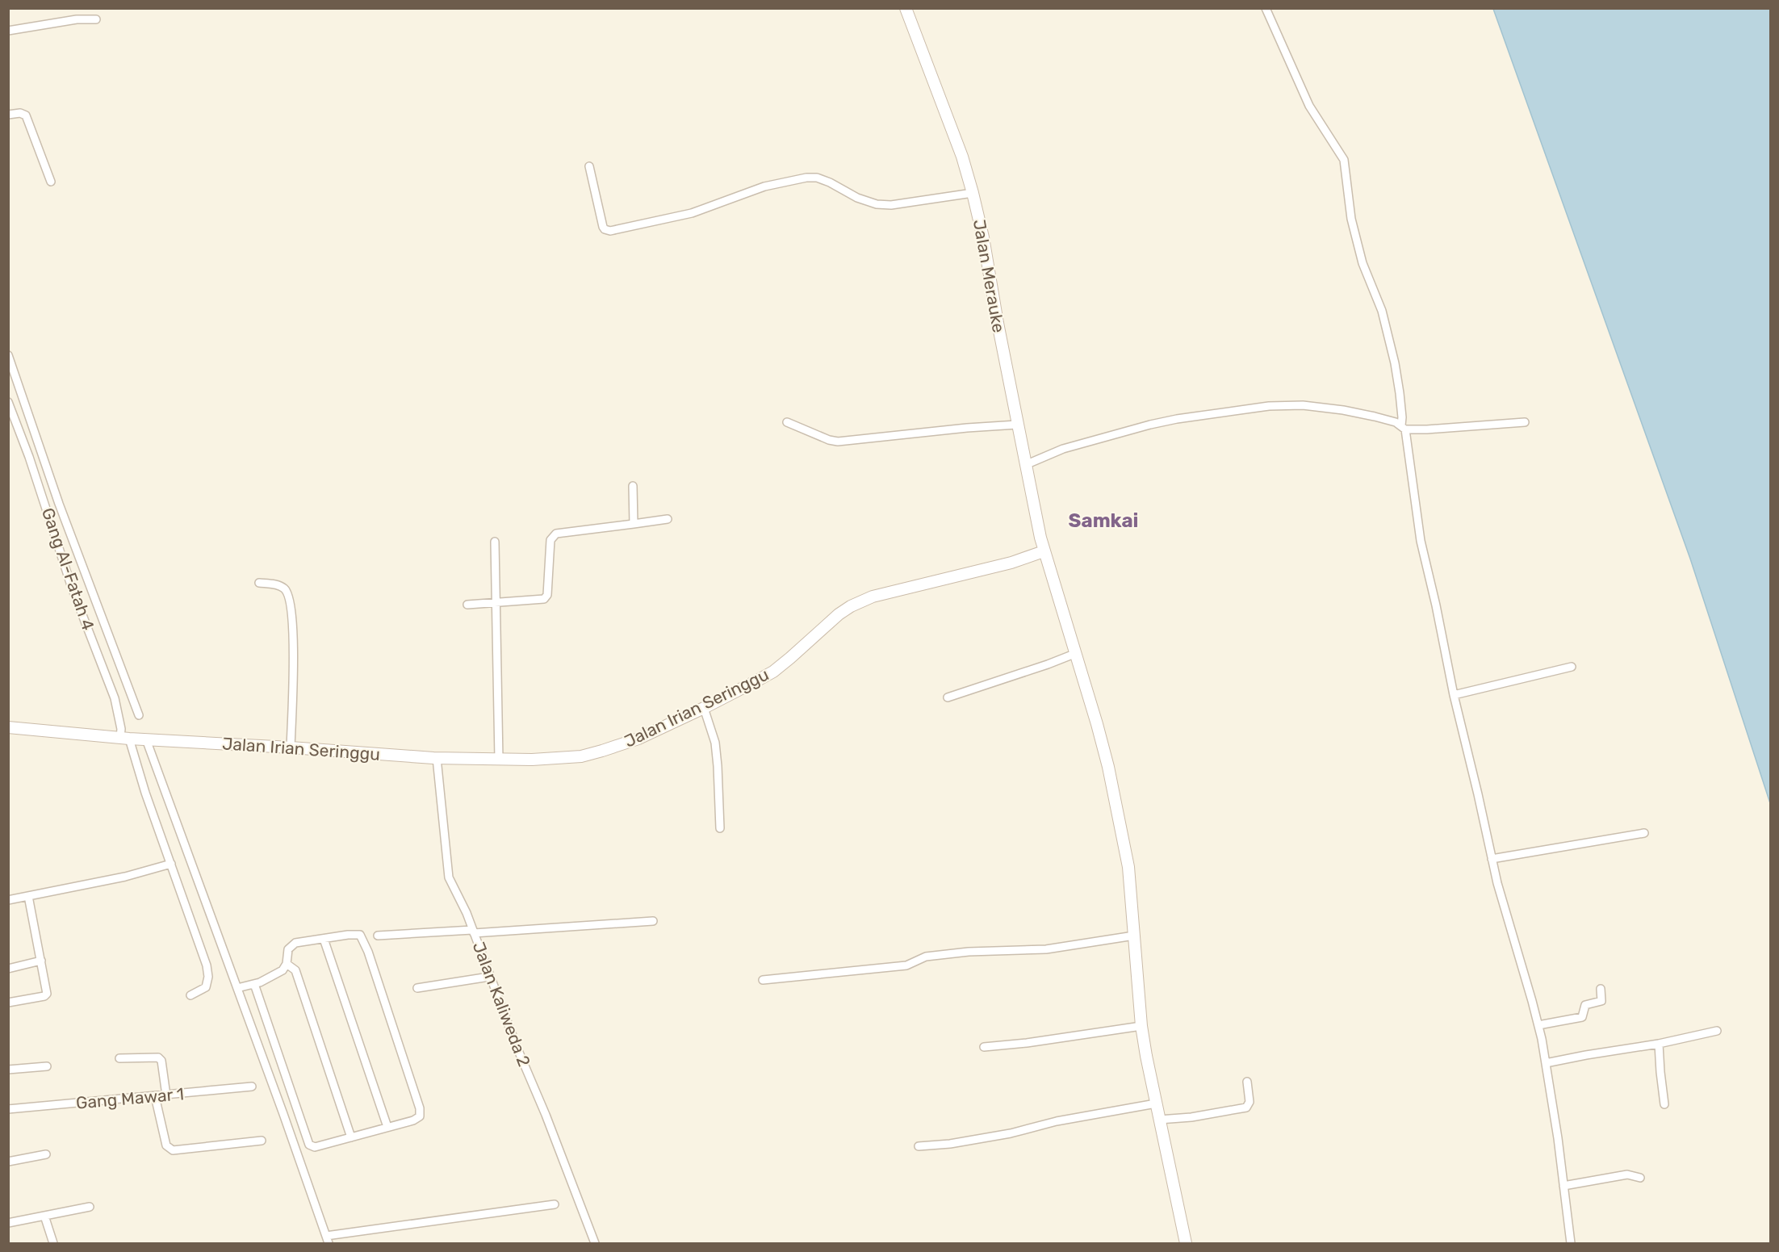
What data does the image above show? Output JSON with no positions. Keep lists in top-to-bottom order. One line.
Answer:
{"streets":{"street":["Jalan Merauke","Gang Al-Fatah 4","Jalan Irian Seringgu","Jalan Kaliweda 2","Gang Mawar 1"]},"crossings":[["Jalan Merauke","Jalan Irian Seringgu"],["Gang Al-Fatah 4","Jalan Irian Seringgu"],["Jalan Irian Seringgu","Jalan Kaliweda 2"]],"districts":["Samkai"]}
